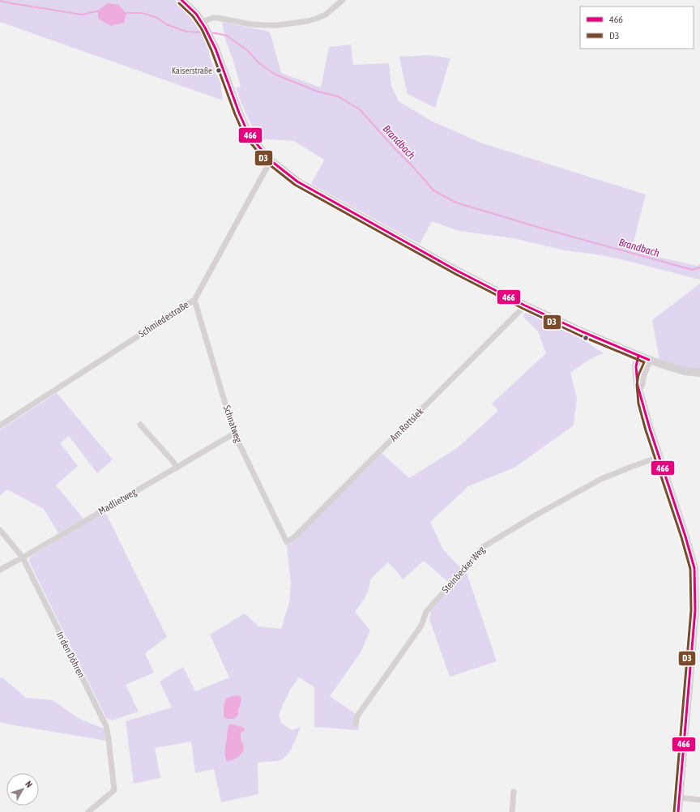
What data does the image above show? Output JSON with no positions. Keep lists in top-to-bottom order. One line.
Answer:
{"streets":{"street":["Schmiedestraße","Schnatweg","Am Rottsiek","Madlietweg","Steinbecker Weg","In den Döhren"]},"crossings":[["Schmiedestraße","Schnatweg"],["Schnatweg","Am Rottsiek"],["Schnatweg","Madlietweg"],["Madlietweg","In den Döhren"]],"water":["Brandbach"],"places":["Kaiserstraße"],"lines":["transit line 466","transit line D3"],"legend":["466","D3"],"north":"top right"}
